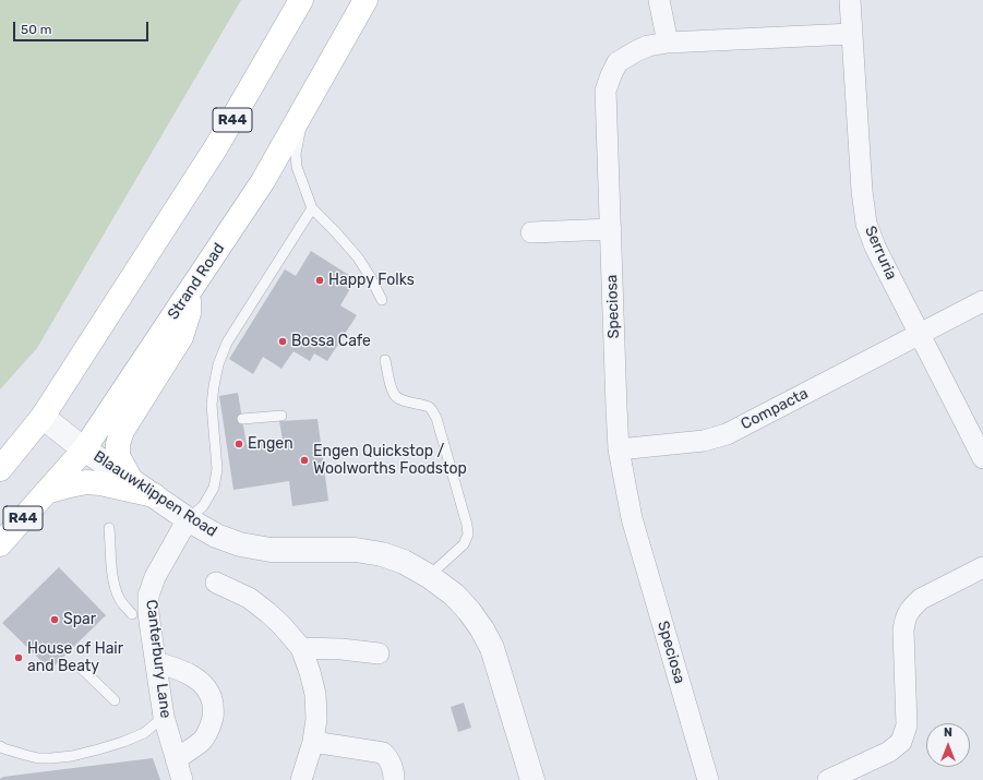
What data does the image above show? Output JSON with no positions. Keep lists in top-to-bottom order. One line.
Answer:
{"streets":{"main road":["R44","Strand Road"],"street":["Serruria","Speciosa","Compacta","Blaauwklippen Road","Canterbury Lane"]},"crossings":[["R44","Blaauwklippen Road"],["Serruria","Speciosa"],["Serruria","Compacta"],["Strand Road","Blaauwklippen Road"],["Speciosa","Compacta"],["Blaauwklippen Road","Canterbury Lane"]],"places":["Happy Folks","Bossa Cafe","Engen","Engen Quickstop / Woolworths Foodstop","Spar","House of Hair and Beaty"],"scale_bar":"50 m","north":"top"}
